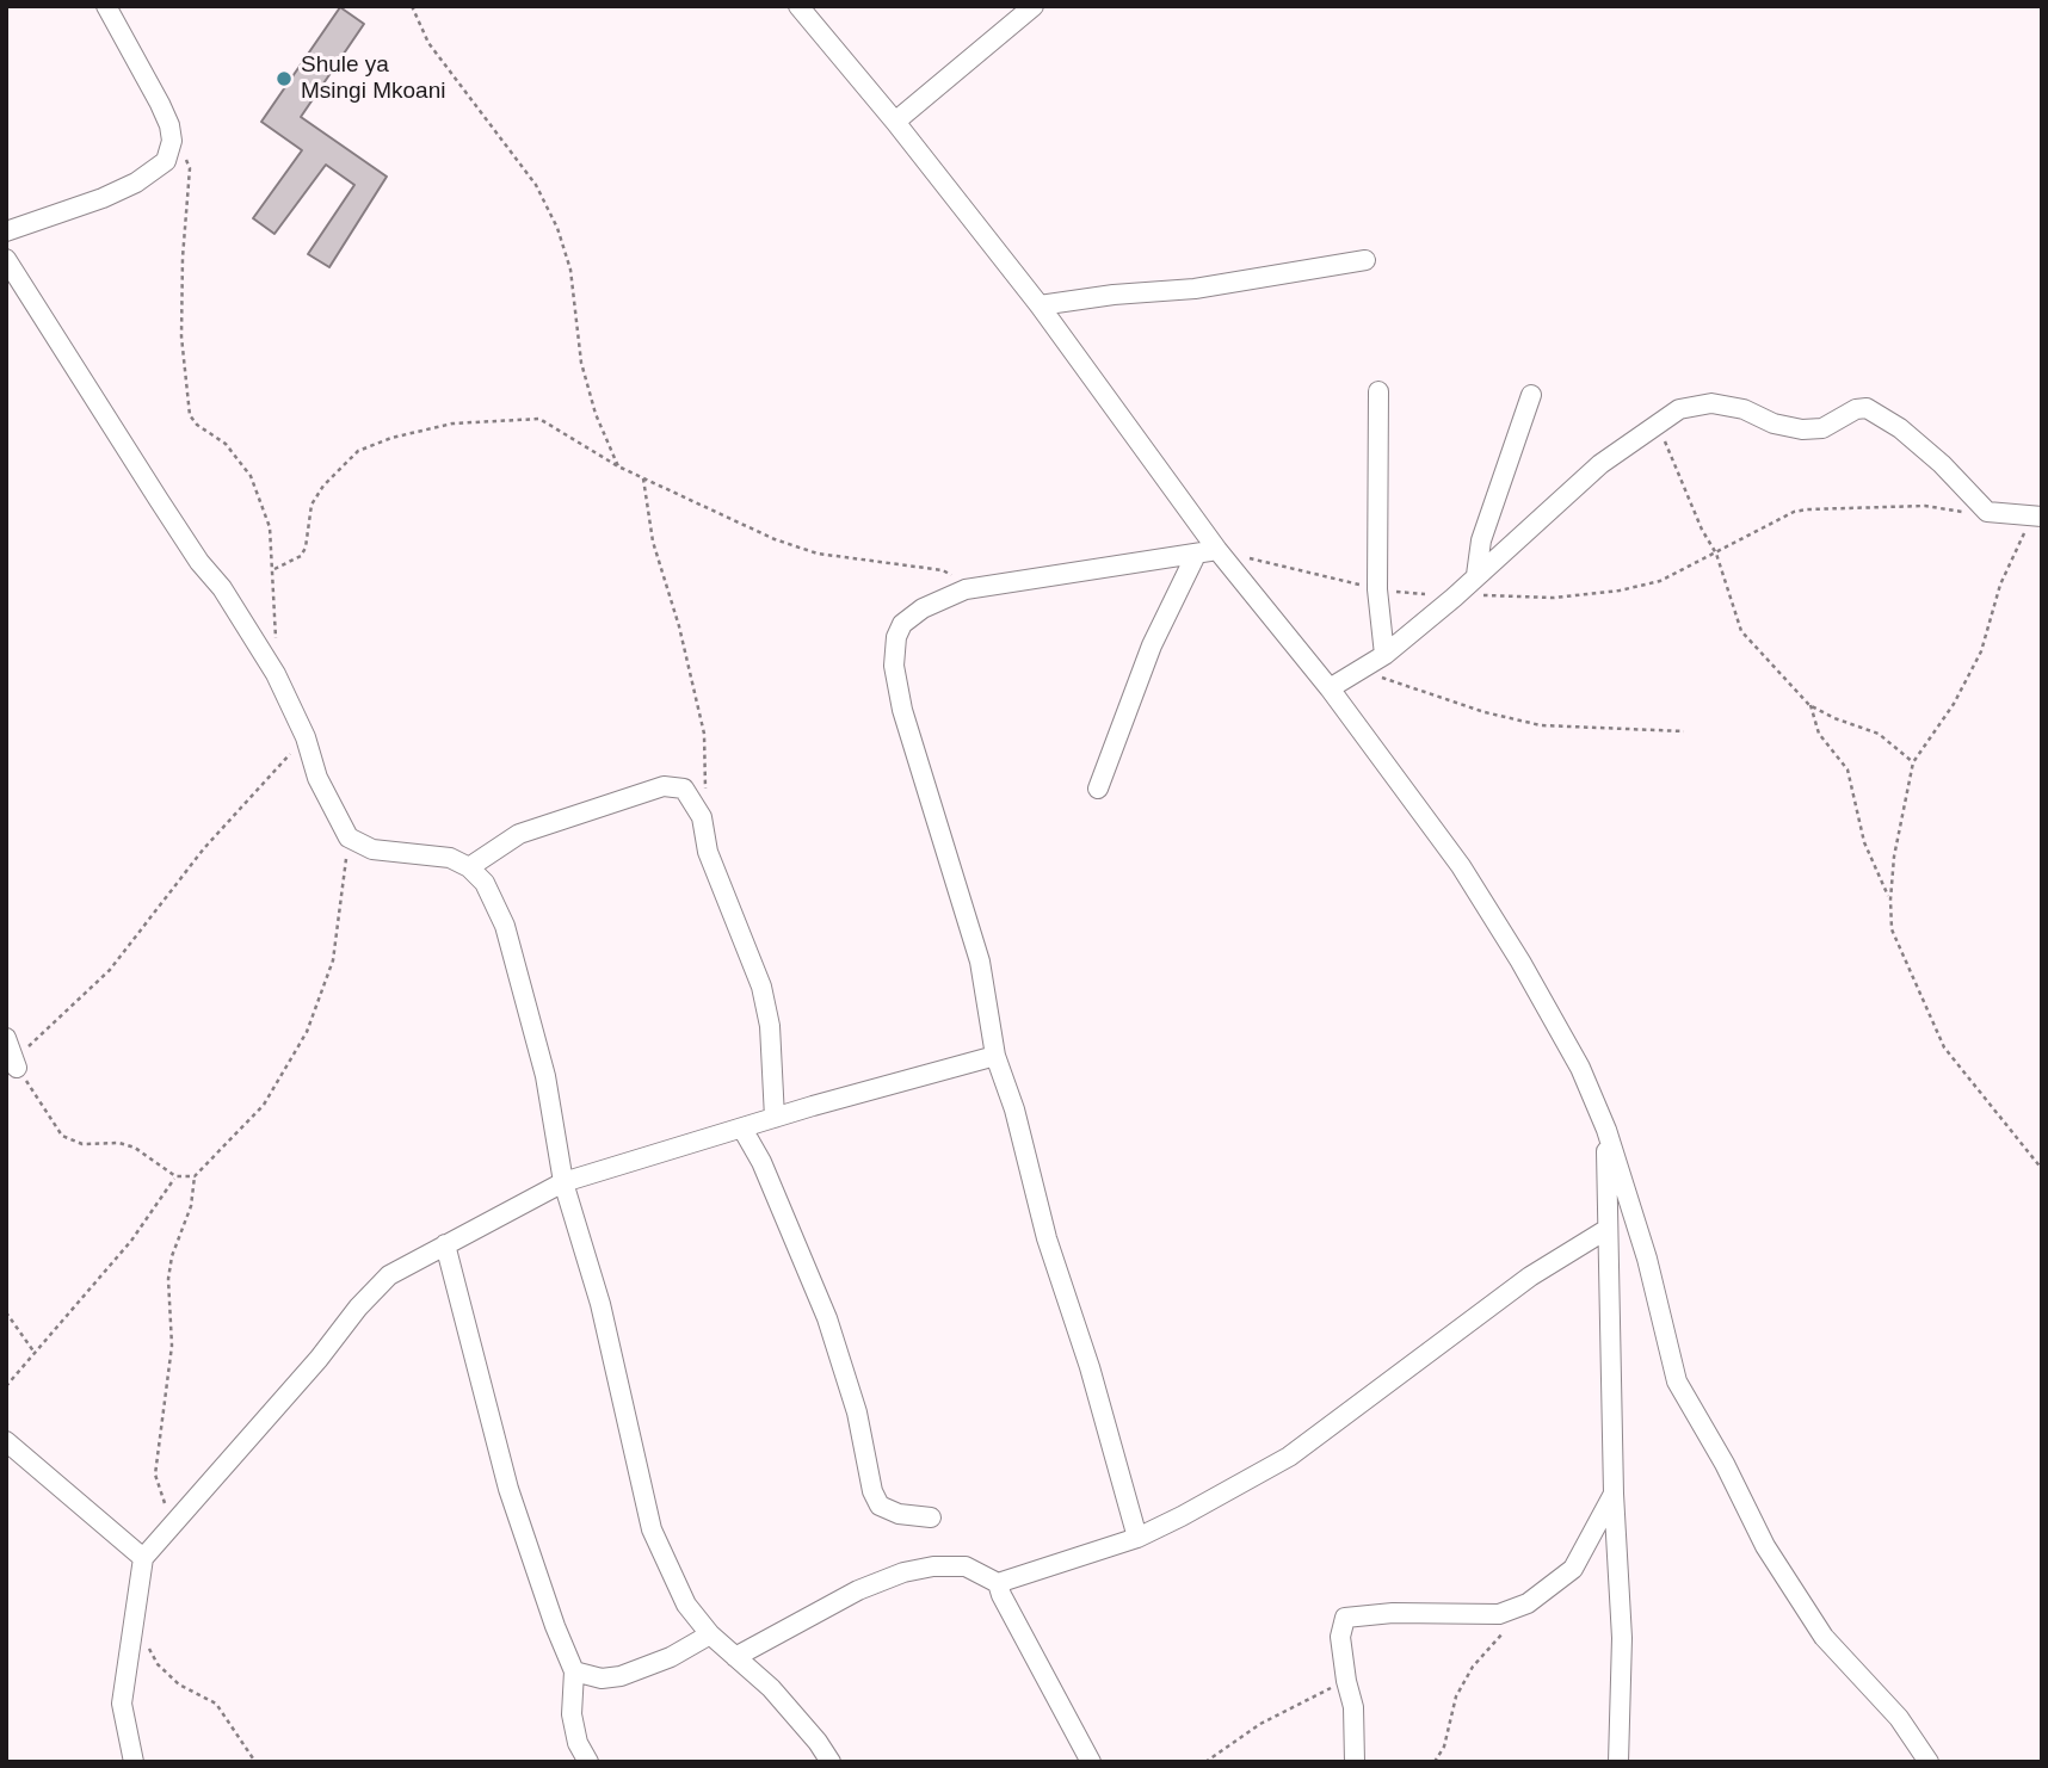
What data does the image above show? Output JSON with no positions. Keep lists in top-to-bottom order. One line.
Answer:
{"places":["Shule ya Msingi Mkoani"]}
